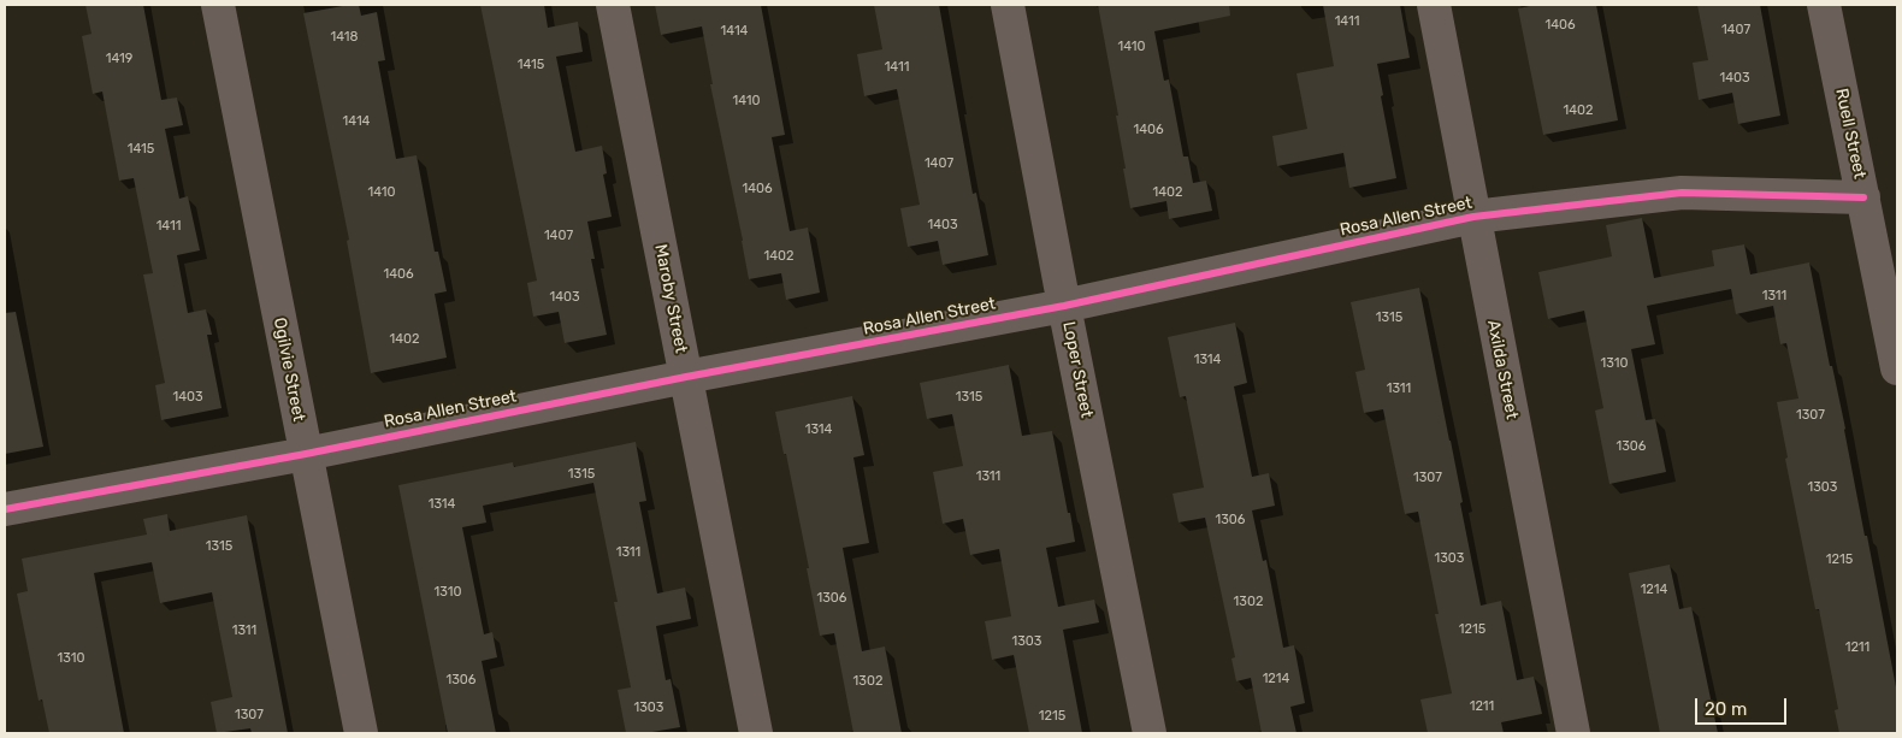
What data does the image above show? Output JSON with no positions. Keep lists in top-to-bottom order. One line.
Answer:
{"streets":{"street":["Ruell Street","Rosa Allen Street","Maroby Street","Ogilvie Street","Loper Street","Axilda Street"]},"crossings":[["Ruell Street","Rosa Allen Street"],["Rosa Allen Street","Maroby Street"],["Rosa Allen Street","Ogilvie Street"],["Rosa Allen Street","Loper Street"],["Rosa Allen Street","Axilda Street"]],"house_numbers":["1411","1406","1407","1414","1418","1410","1419","1415","1411","1403","1410","1402","1414","1406","1415","1407","1406","1410","1402","1403","1411","1407","1402","1406","1311","1403","1315","1402","1314","1310","1311","1403","1315","1307","1314","1306","1315","1311","1307","1303","1314","1306","1315","1311","1303","1215","1214","1310","1306","1302","1215","1311","1303","1211","1310","1214","1306","1302","1211","1303","1307","1215"],"scale_bar":"20 m"}
